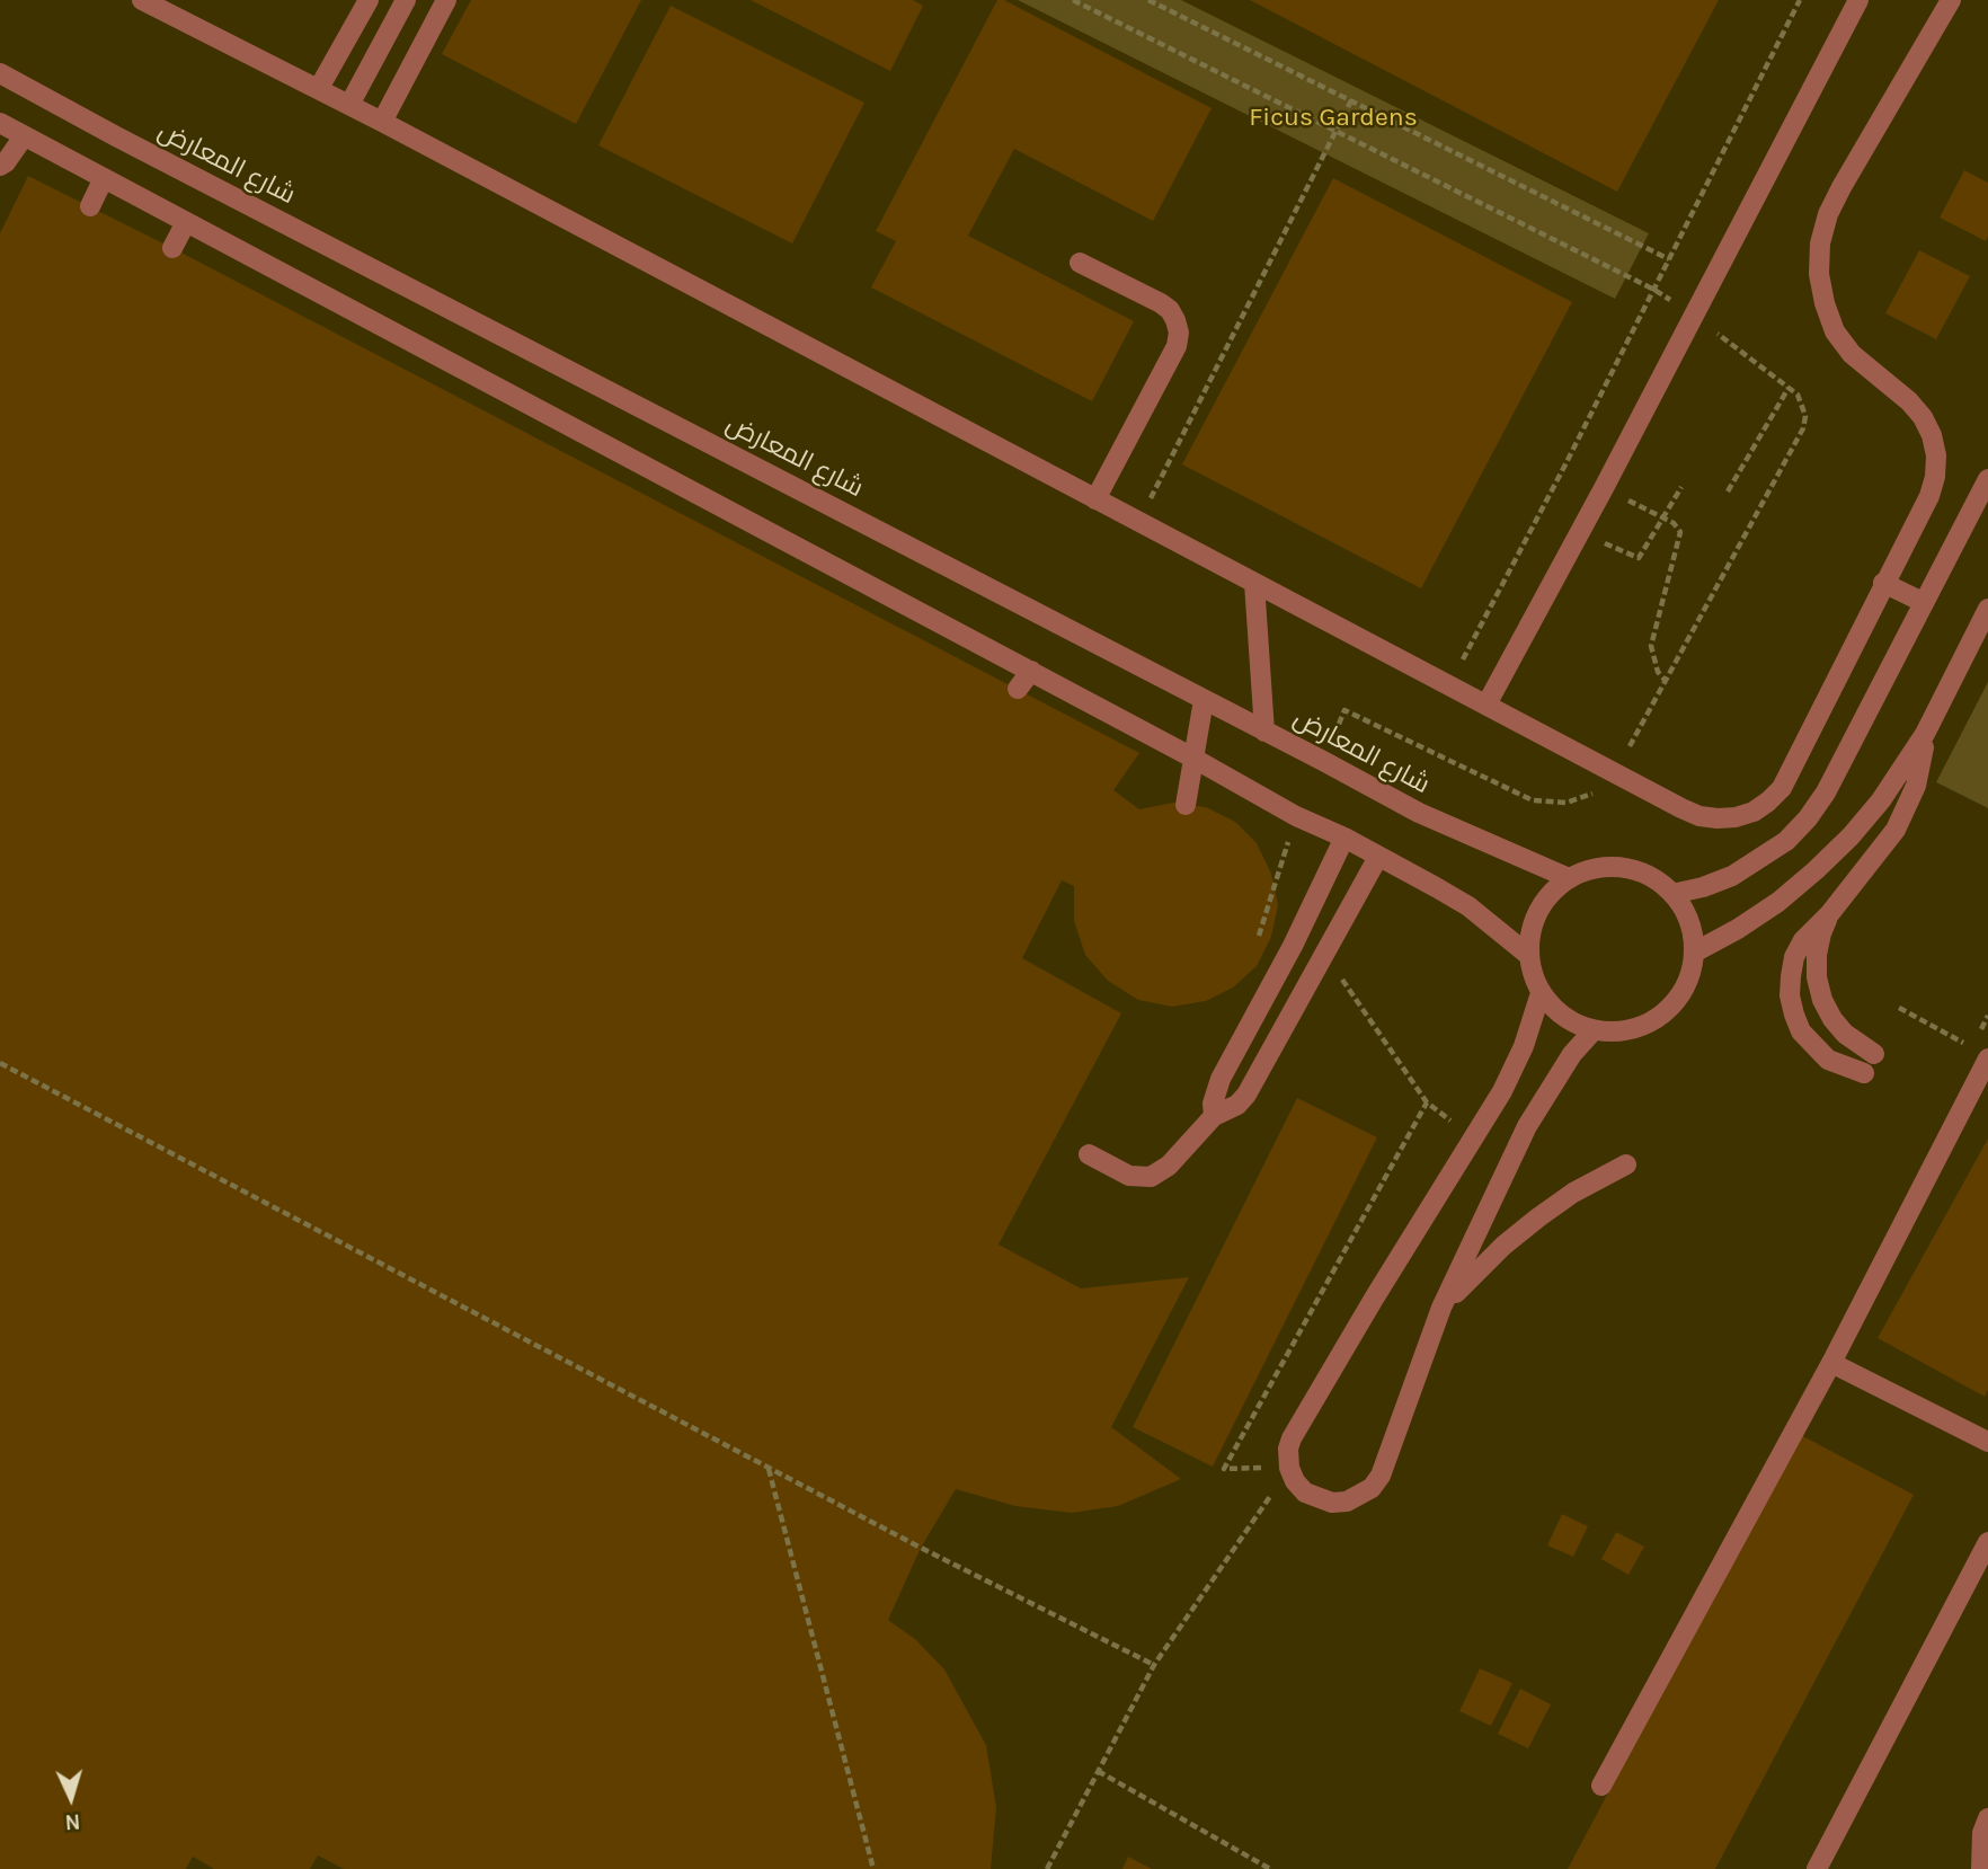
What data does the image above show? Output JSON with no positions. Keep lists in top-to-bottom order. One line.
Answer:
{"streets":{"street":["شارع المعارض"]},"parks":["Ficus Gardens"],"north":"bottom"}
